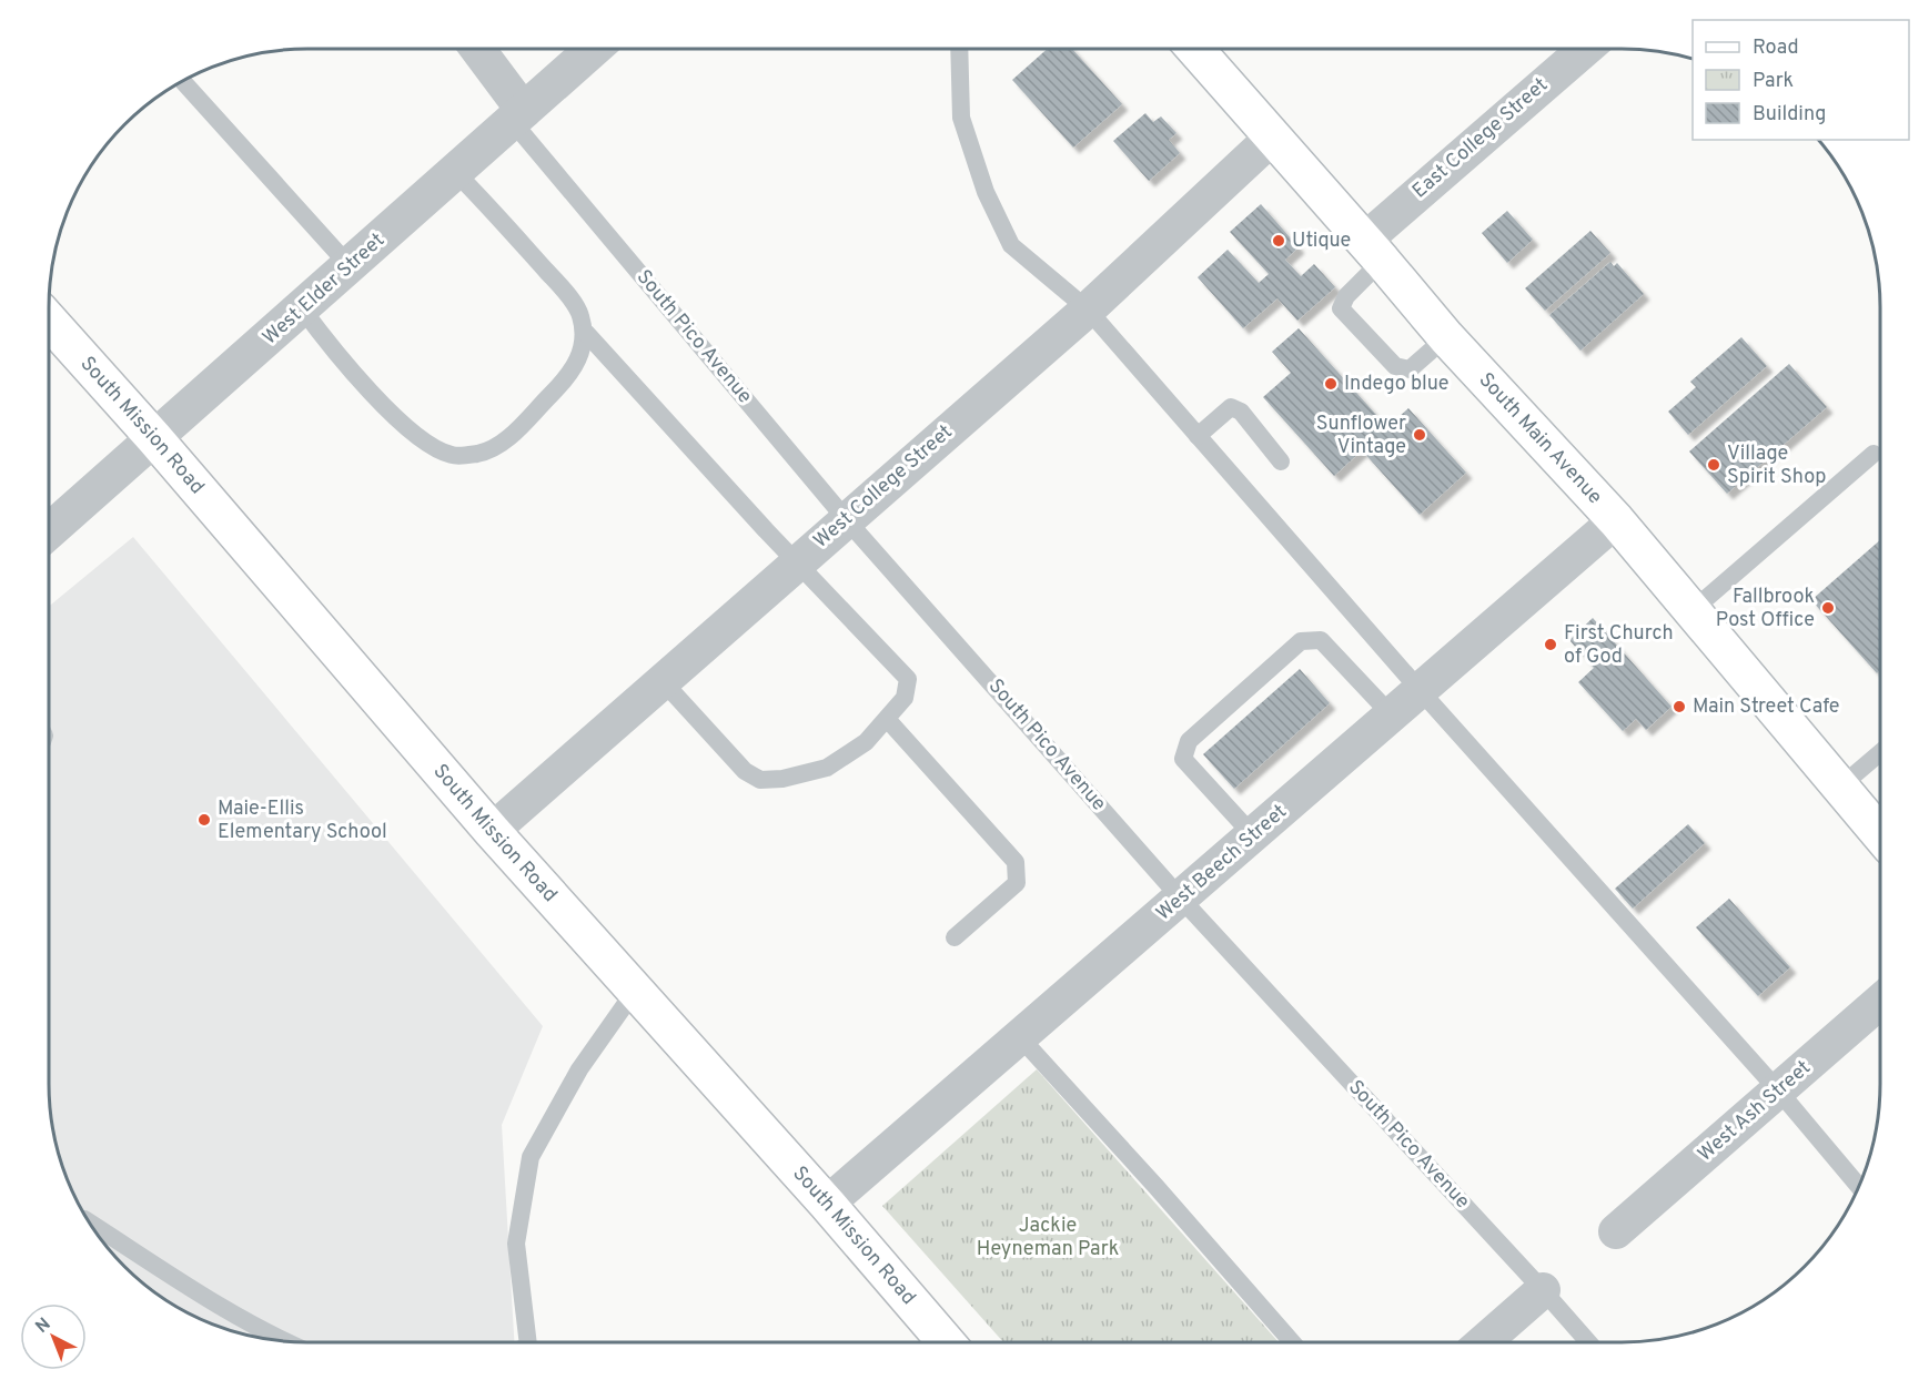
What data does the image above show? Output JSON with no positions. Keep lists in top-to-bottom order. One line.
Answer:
{"streets":{"main road":["South Mission Road","South Main Avenue"],"street":["East College Street","West Elder Street","South Pico Avenue","West College Street","West Beech Street","West Ash Street"]},"crossings":[["East College Street","South Main Avenue"],["West Elder Street","South Pico Avenue"],["West Elder Street","South Mission Road"],["South Pico Avenue","West College Street"],["South Pico Avenue","West Beech Street"],["South Mission Road","West College Street"],["South Mission Road","West Beech Street"],["South Main Avenue","West College Street"],["South Main Avenue","West Beech Street"]],"parks":["Jackie Heyneman Park"],"places":["Utique","Indego blue","Sunflower Vintage","Village Spirit Shop","Fallbrook Post Office","First Church of God","Main Street Cafe","Maie-Ellis Elementary School"],"legend":["Road","Park","Building"],"north":"top left"}
